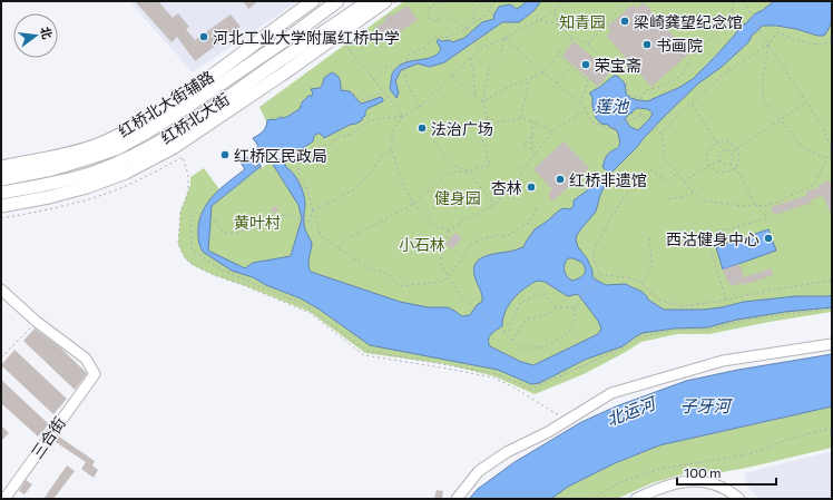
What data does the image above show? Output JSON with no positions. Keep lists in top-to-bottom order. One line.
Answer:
{"streets":{"main road":["红桥北大街辅路","红桥北大街"],"street":["三合街"]},"water":["莲池","子牙河","北运河"],"parks":["知青园","健身园","黄叶村","小石林"],"places":["梁崎龚望纪念馆","河北工业大学附属红桥中学","书画院","荣宝斋","法治广场","红桥区民政局","红桥非遗馆","杏林","西沽健身中心"],"scale_bar":"100 m","north":"right"}
